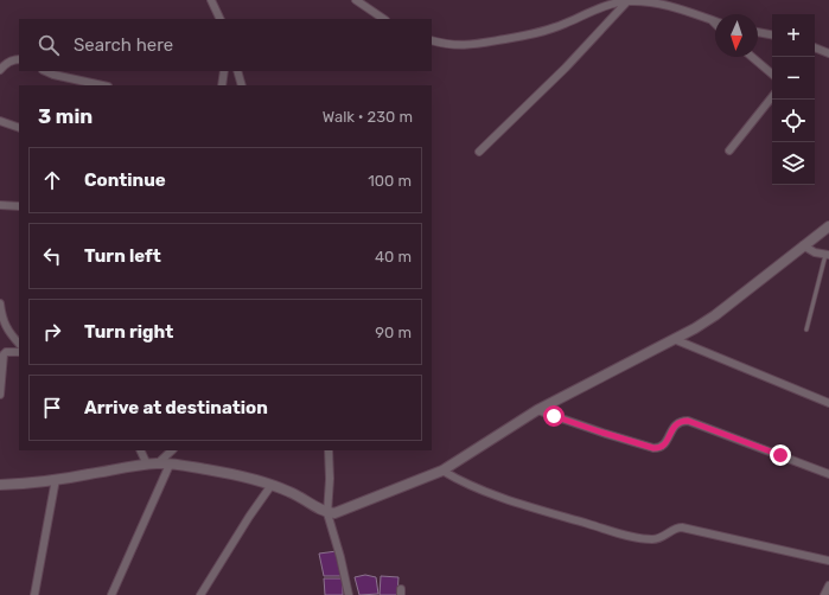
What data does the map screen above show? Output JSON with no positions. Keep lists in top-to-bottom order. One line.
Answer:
{"north":"bottom","page":{"map_buttons":["+","−"],"search":"Search here","heading":["3 min","Walk · 230 m"],"list":[["Continue","100 m"],["Turn left","40 m"],["Turn right","90 m"],"Arrive at destination"]}}
